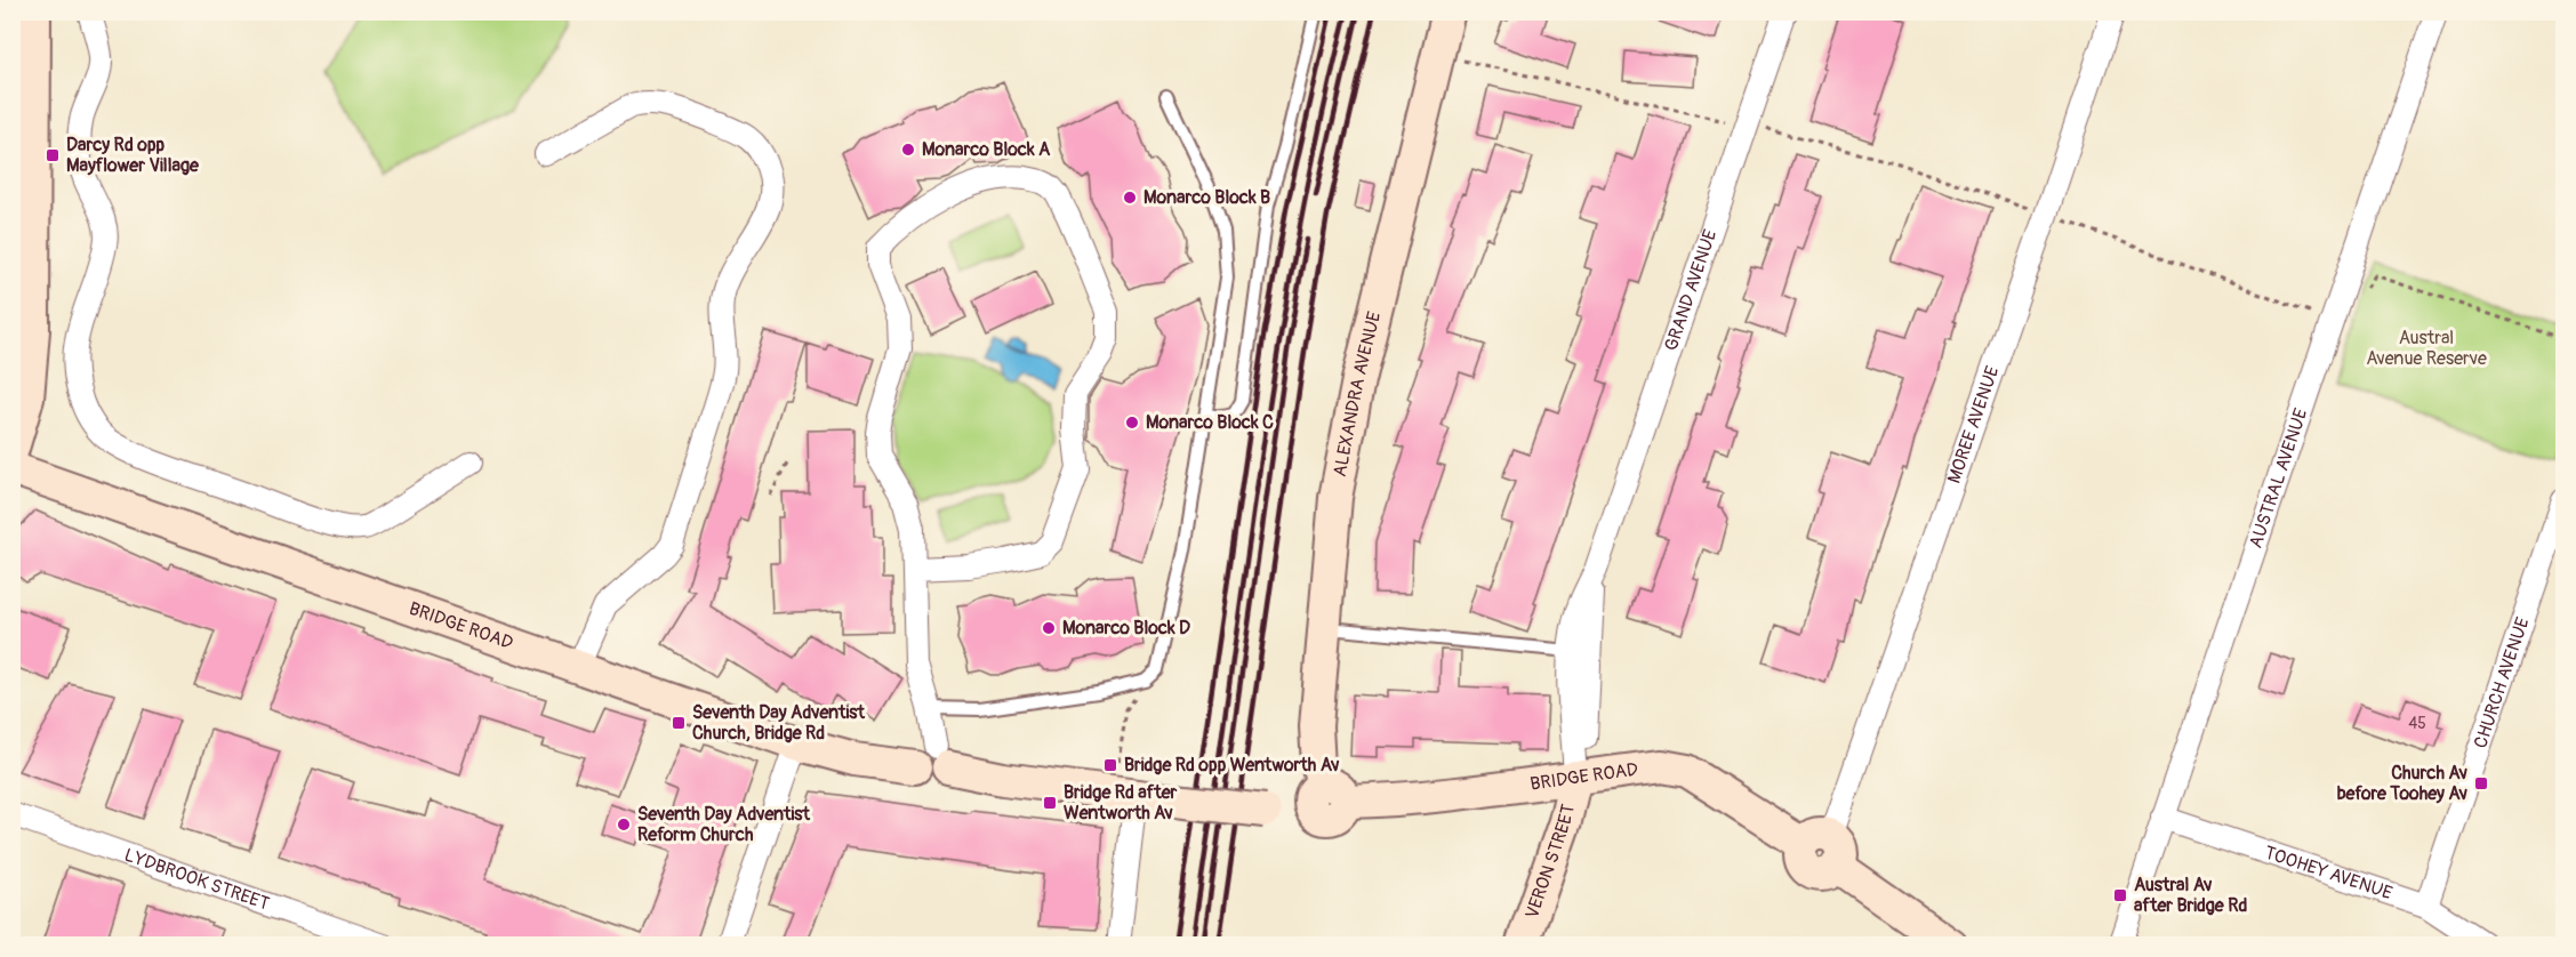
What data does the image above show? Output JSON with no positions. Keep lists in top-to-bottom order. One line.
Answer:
{"streets":{"street":["GRAND AVENUE","ALEXANDRA AVENUE","MOREE AVENUE","AUSTRAL AVENUE","BRIDGE ROAD","CHURCH AVENUE","VERON STREET","TOOHEY AVENUE","LYDBROOK STREET"]},"crossings":[["GRAND AVENUE","BRIDGE ROAD"],["GRAND AVENUE","VERON STREET"],["ALEXANDRA AVENUE","BRIDGE ROAD"],["MOREE AVENUE","BRIDGE ROAD"],["AUSTRAL AVENUE","TOOHEY AVENUE"],["BRIDGE ROAD","VERON STREET"],["CHURCH AVENUE","TOOHEY AVENUE"]],"parks":["Austral Avenue Reserve"],"places":{"other":["Monarco Block A","Monarco Block B","Monarco Block C","Monarco Block D","Seventh Day Adventist Reform Church"],"transit":["Darcy Rd opp Mayflower Village","Seventh Day Adventist Church, Bridge Rd","Bridge Rd opp Wentworth Av","Church Av before Toohey Av","Bridge Rd after Wentworth Av","Austral Av after Bridge Rd"]},"house_numbers":["45"]}
